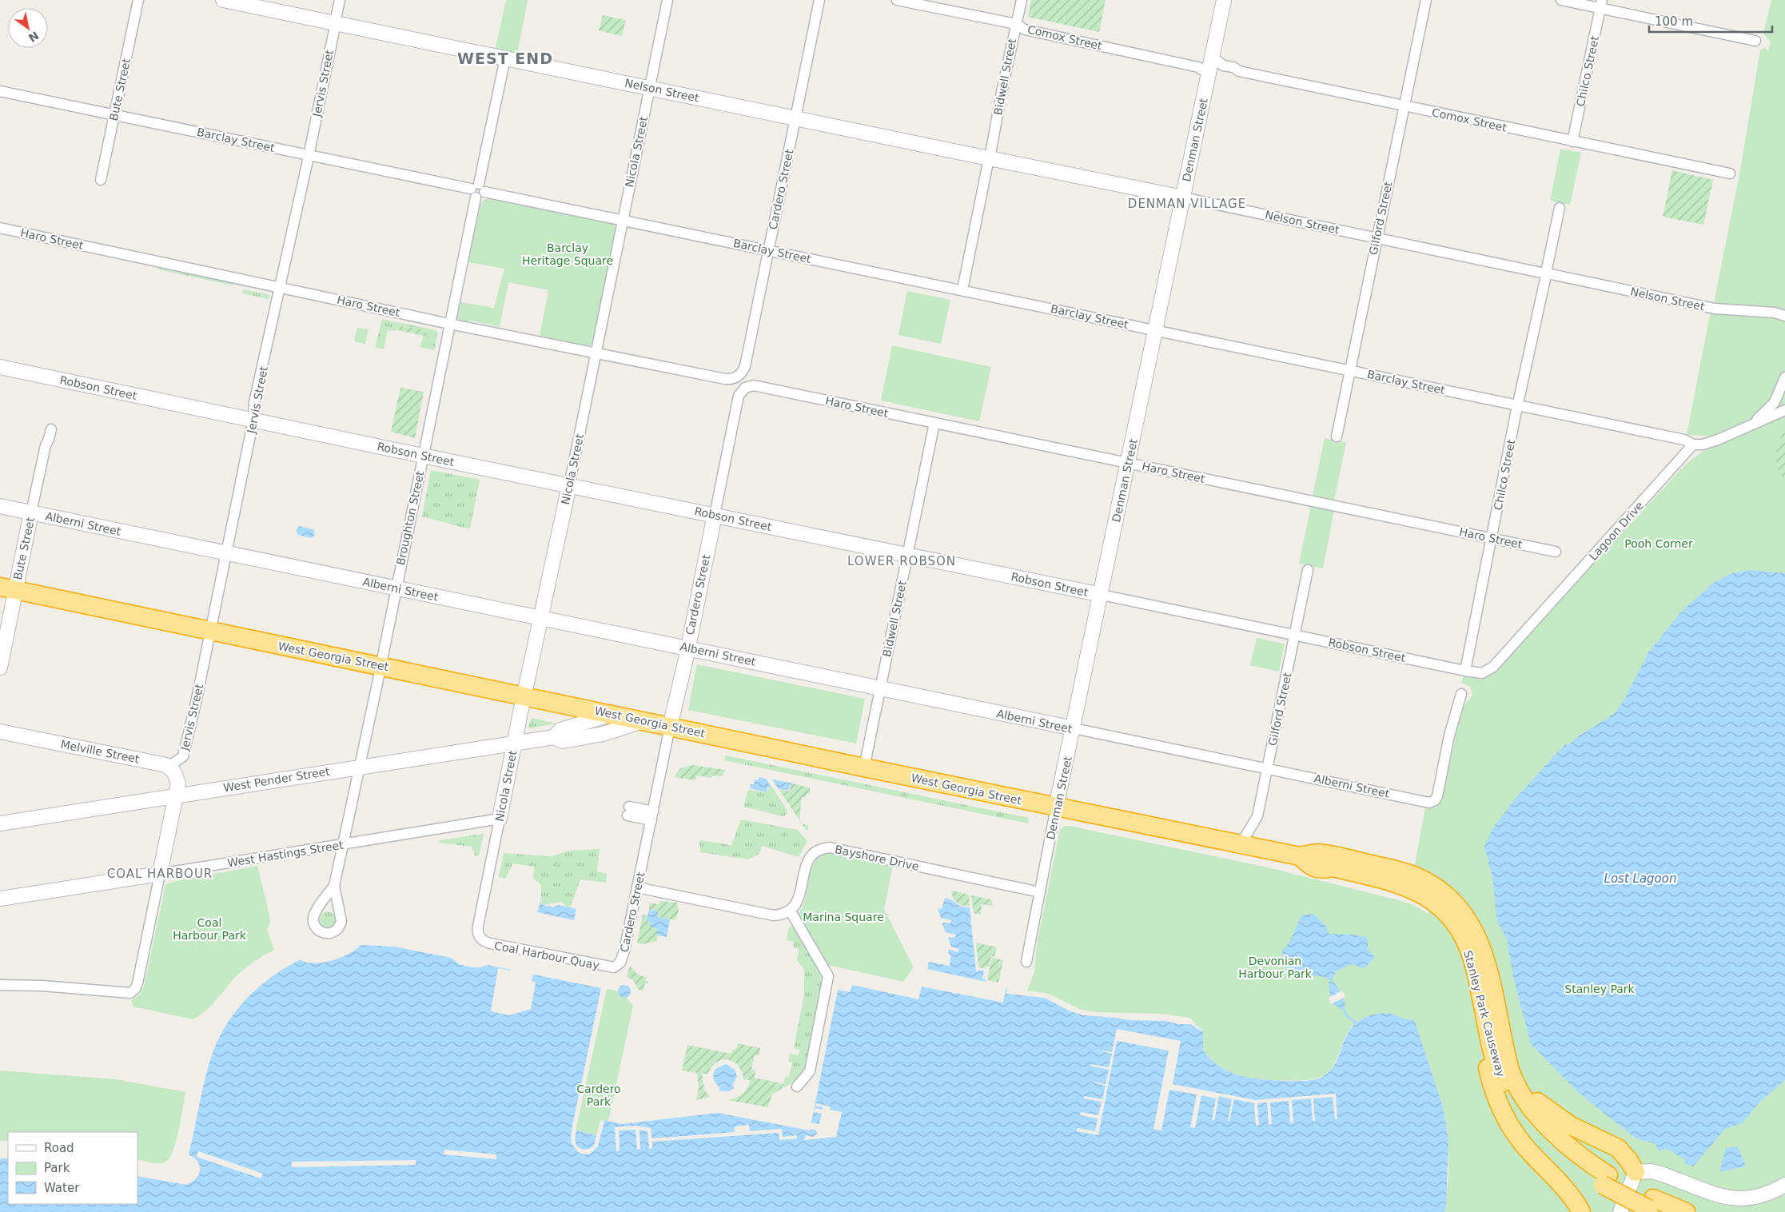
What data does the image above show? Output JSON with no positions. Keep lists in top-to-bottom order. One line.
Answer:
{"streets":{"highway":["West Georgia Street","Stanley Park Causeway"],"street":["Comox Street","Chilco Street","Bidwell Street","Jervis Street","Bute Street","Nelson Street","Barclay Street","Denman Street","Nicola Street","Cardero Street","Gilford Street","Haro Street","Robson Street","Broughton Street","Alberni Street","Lagoon Drive","Melville Street","West Pender Street","West Hastings Street","Bayshore Drive","Coal Harbour Quay"]},"crossings":[["Comox Street","Chilco Street"],["Comox Street","Bidwell Street"],["Comox Street","Denman Street"],["Comox Street","Gilford Street"],["Chilco Street","Nelson Street"],["Chilco Street","Barclay Street"],["Chilco Street","Haro Street"],["Chilco Street","Robson Street"],["Chilco Street","Lagoon Drive"],["Bidwell Street","Nelson Street"],["Bidwell Street","Barclay Street"],["Bidwell Street","Haro Street"],["Bidwell Street","Robson Street"],["Bidwell Street","Alberni Street"],["Bidwell Street","West Georgia Street"],["Jervis Street","Nelson Street"],["Jervis Street","Barclay Street"],["Jervis Street","Haro Street"],["Jervis Street","Robson Street"],["Jervis Street","Alberni Street"],["Jervis Street","West Georgia Street"],["Jervis Street","Melville Street"],["Bute Street","Barclay Street"],["Bute Street","Alberni Street"],["Bute Street","West Georgia Street"],["Nelson Street","Denman Street"],["Nelson Street","Nicola Street"],["Nelson Street","Cardero Street"],["Nelson Street","Gilford Street"],["Nelson Street","Broughton Street"],["Barclay Street","Denman Street"],["Barclay Street","Nicola Street"],["Barclay Street","Cardero Street"],["Barclay Street","Gilford Street"],["Barclay Street","Broughton Street"],["Barclay Street","Lagoon Drive"],["Denman Street","Haro Street"],["Denman Street","Robson Street"],["Denman Street","Alberni Street"],["Denman Street","West Georgia Street"],["Denman Street","Bayshore Drive"],["Nicola Street","Haro Street"],["Nicola Street","Robson Street"],["Nicola Street","Alberni Street"],["Nicola Street","West Georgia Street"],["Nicola Street","West Pender Street"],["Nicola Street","West Hastings Street"],["Nicola Street","Coal Harbour Quay"],["Cardero Street","Haro Street"],["Cardero Street","Robson Street"],["Cardero Street","Alberni Street"],["Cardero Street","West Georgia Street"],["Cardero Street","Coal Harbour Quay"],["Gilford Street","Robson Street"],["Gilford Street","Alberni Street"],["Gilford Street","West Georgia Street"],["Haro Street","Broughton Street"],["Robson Street","Broughton Street"],["Robson Street","Lagoon Drive"],["Broughton Street","Alberni Street"],["Broughton Street","West Georgia Street"],["Broughton Street","West Pender Street"],["Broughton Street","West Hastings Street"],["West Georgia Street","West Pender Street"],["West Georgia Street","Stanley Park Causeway"]],"districts":["WEST END","DENMAN VILLAGE","LOWER ROBSON","COAL HARBOUR"],"water":["Lost Lagoon"],"parks":["Barclay Heritage Square","Pooh Corner","Marina Square","Coal Harbour Park","Devonian Harbour Park","Stanley Park","Cardero Park"],"legend":["Road","Park","Water"],"scale_bar":"100 m","north":"bottom right"}
